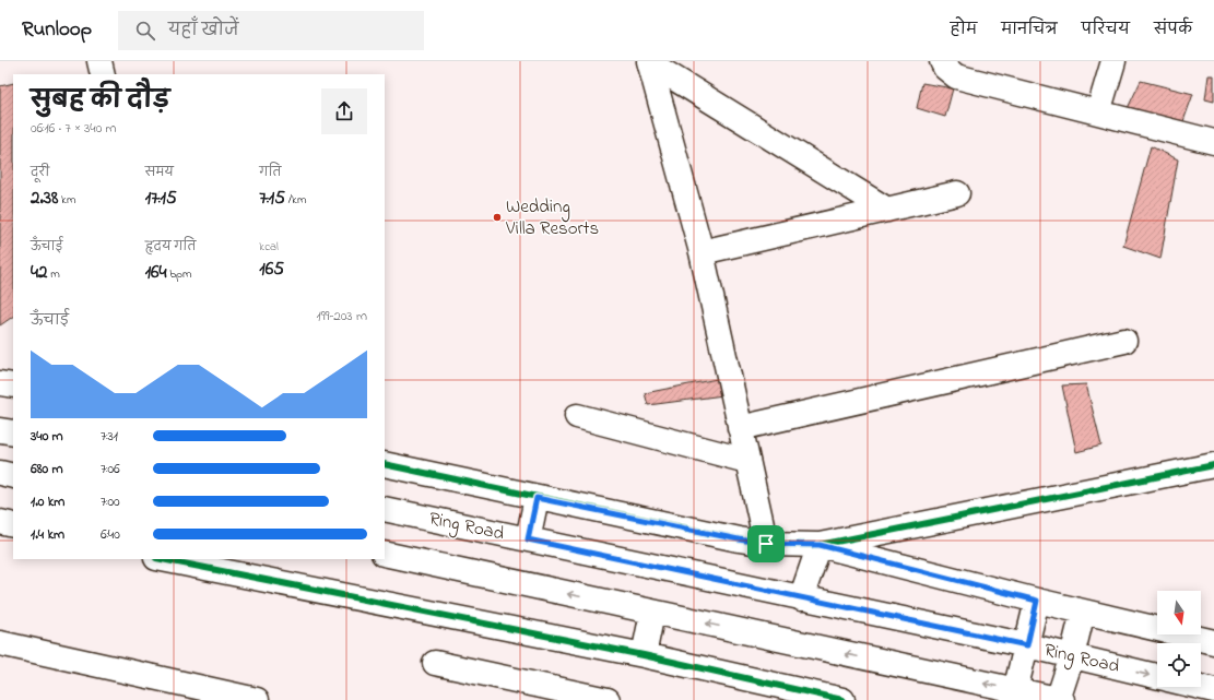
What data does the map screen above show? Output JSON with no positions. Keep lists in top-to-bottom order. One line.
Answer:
{"streets":{"street":["Ring Road"]},"places":["Wedding Villa Resorts"],"north":"bottom","page":{"header":"Runloop","search":"यहाँ खोजें","nav":["होम","मानचित्र","परिचय","संपर्क"],"heading":["सुबह की दौड़","06:16 · 7 × 340 m"],"stats":[["दूरी","2.38 km"],["समय","17:15"],["गति","7:15 /km"],["ऊँचाई","42 m"],["हृदय गति","164 bpm"],["kcal","165"]],"chart":["ऊँचाई","199–203 m"],"list":[{"name":"340 m","note":"7:31"},{"name":"680 m","note":"7:06"},{"name":"1.0 km","note":"7:00"},{"name":"1.4 km","note":"6:40"}]}}
